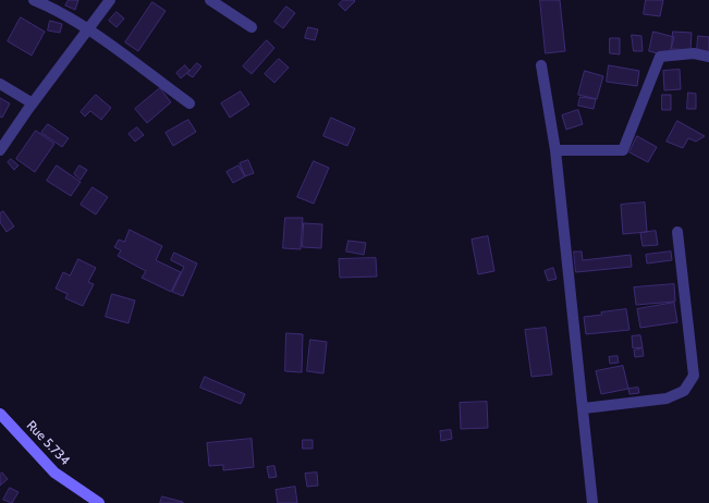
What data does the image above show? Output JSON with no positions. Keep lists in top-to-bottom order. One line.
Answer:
{"streets":{"street":["Rue 5.734"]}}
